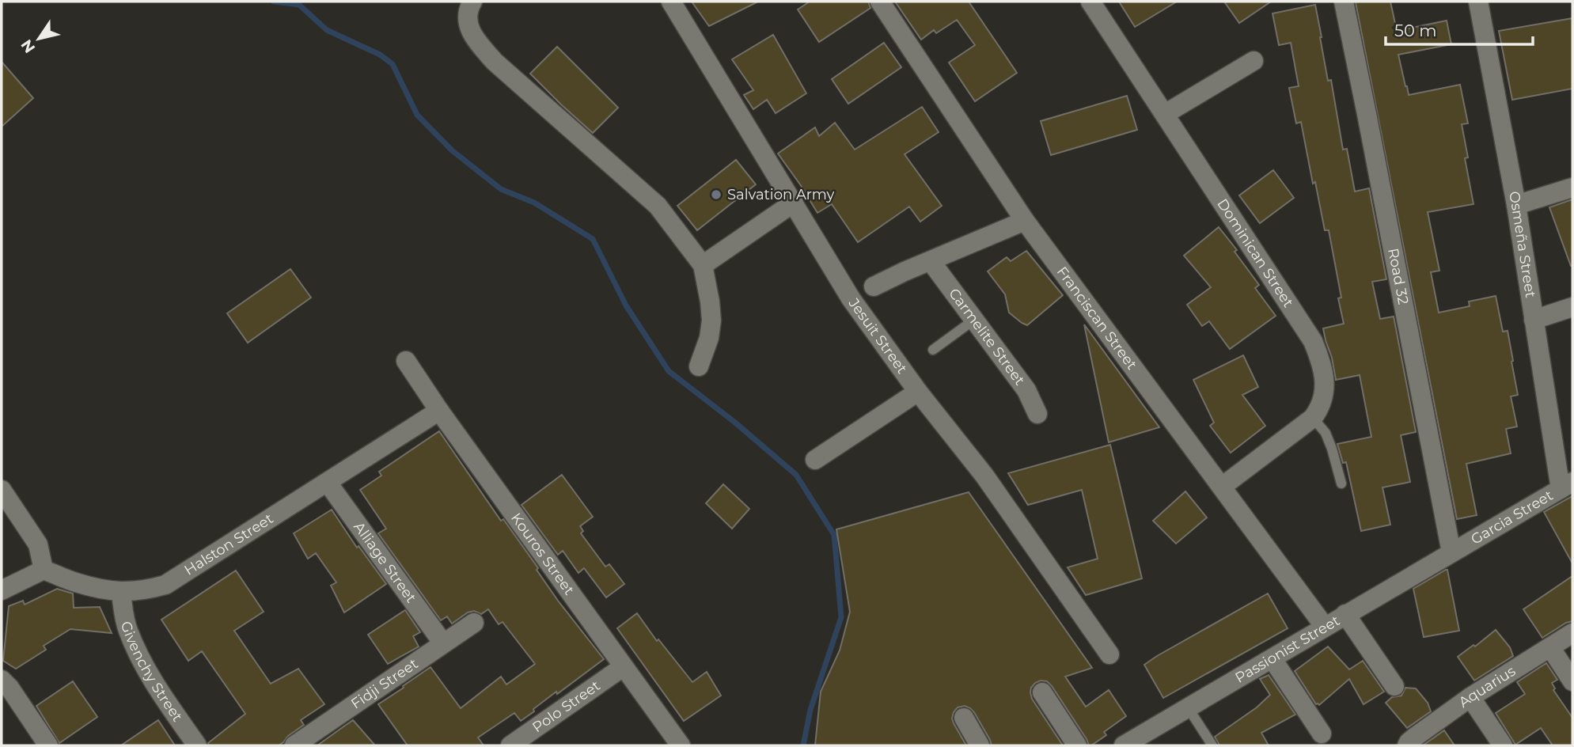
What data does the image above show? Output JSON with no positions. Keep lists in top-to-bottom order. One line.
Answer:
{"streets":{"street":["Osmeña Street","Dominican Street","Road 32","Franciscan Street","Jesuit Street","Carmelite Street","Garcia Street","Halston Street","Kouros Street","Alliage Street","Passionist Street","Givenchy Street","Fidji Street","Aquarius","Polo Street"]},"crossings":[["Osmeña Street","Garcia Street"],["Dominican Street","Franciscan Street"],["Road 32","Garcia Street"],["Road 32","Passionist Street"],["Franciscan Street","Passionist Street"],["Garcia Street","Passionist Street"],["Halston Street","Kouros Street"],["Halston Street","Alliage Street"],["Halston Street","Givenchy Street"],["Kouros Street","Polo Street"],["Alliage Street","Fidji Street"]],"places":["Salvation Army"],"scale_bar":"50 m","north":"bottom left"}
